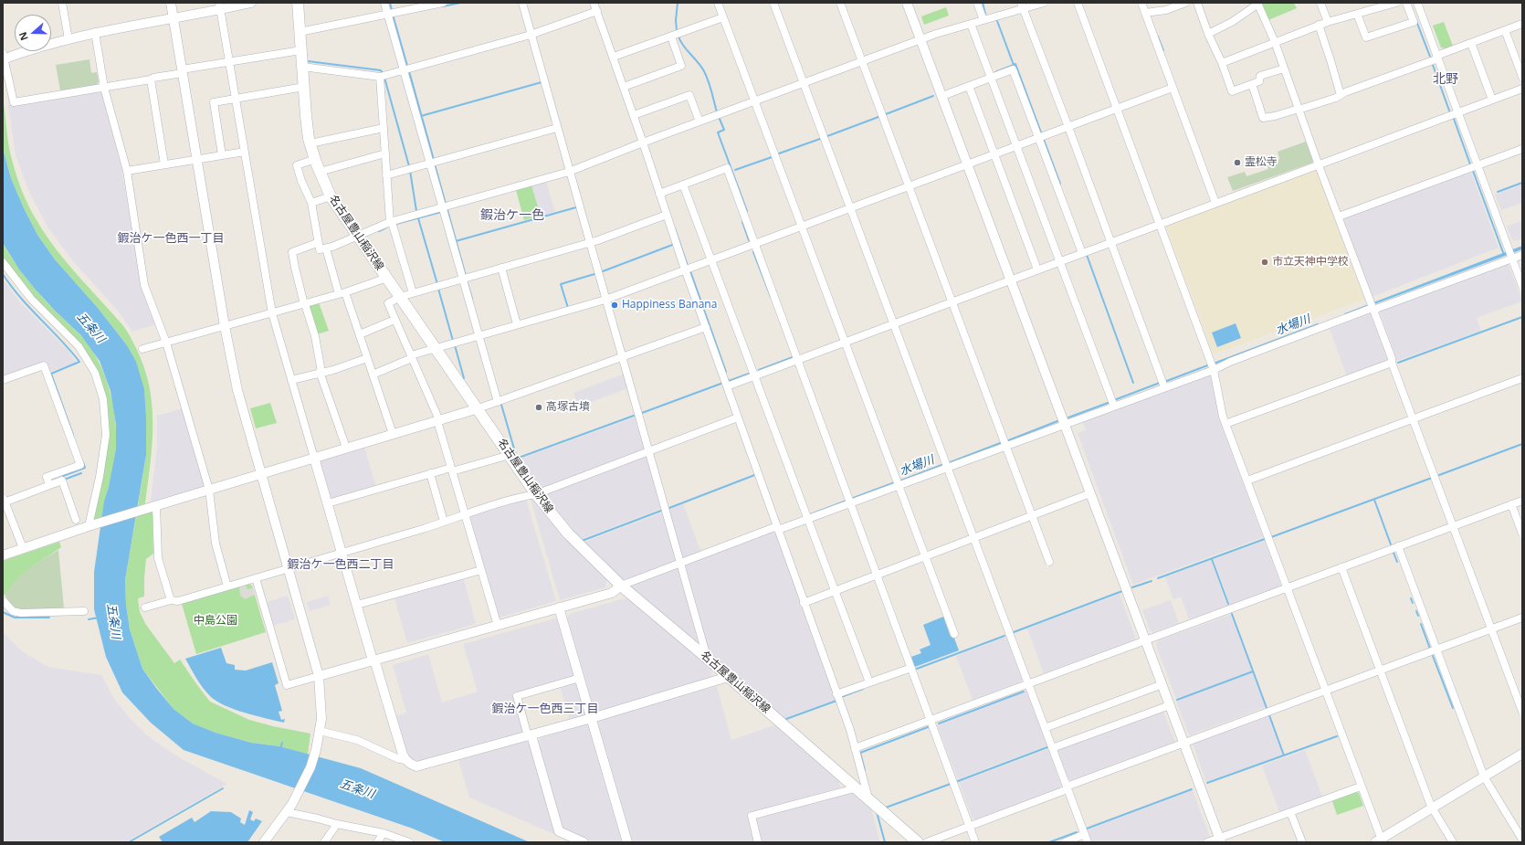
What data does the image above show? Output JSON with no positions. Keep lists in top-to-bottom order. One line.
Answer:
{"streets":{"main road":["名古屋豊山稲沢線"]},"districts":["北野","鍜治ケ一色","鍜治ケ一色西一丁目","鍜治ケ一色西二丁目","鍜治ケ一色西三丁目"],"water":["水場川","五条川"],"parks":["中島公園"],"places":["霊松寺","市立天神中学校","Happiness Banana","高塚古墳"],"north":"left"}
